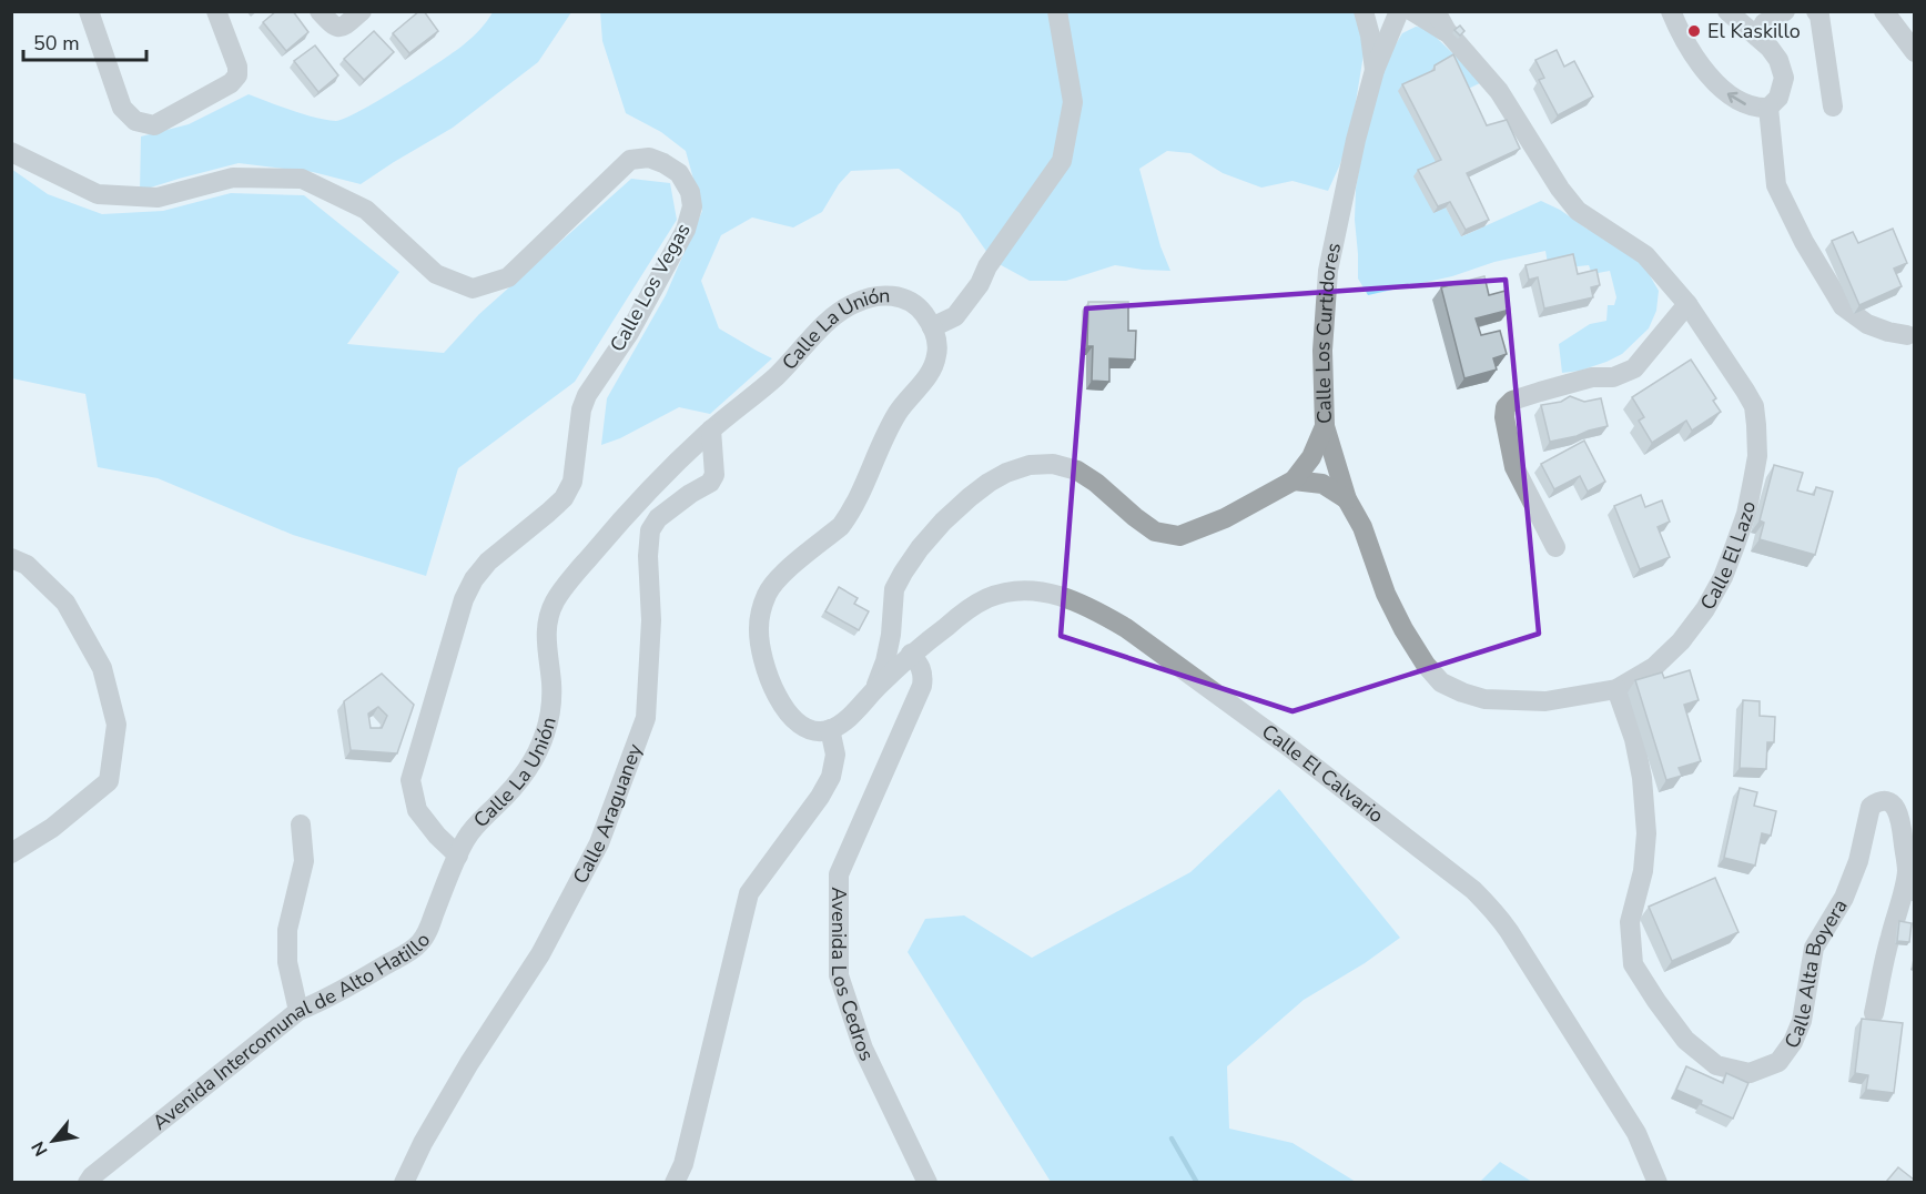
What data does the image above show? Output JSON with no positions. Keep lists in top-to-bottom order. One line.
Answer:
{"streets":{"street":["Calle Los Vegas","Calle Los Curtidores","Calle La Unión","Calle El Lazo","Calle El Calvario","Calle Araguaney","Avenida Los Cedros","Calle Alta Boyera","Avenida Intercomunal de Alto Hatillo"]},"crossings":[["Calle Los Vegas","Calle La Unión"],["Calle Los Vegas","Avenida Intercomunal de Alto Hatillo"],["Calle Los Curtidores","Calle El Lazo"],["Calle Los Curtidores","Calle El Calvario"],["Calle La Unión","Calle Araguaney"],["Calle La Unión","Avenida Intercomunal de Alto Hatillo"],["Calle El Lazo","Calle Alta Boyera"],["Calle El Calvario","Avenida Los Cedros"]],"places":["El Kaskillo"],"scale_bar":"50 m","north":"bottom left"}
